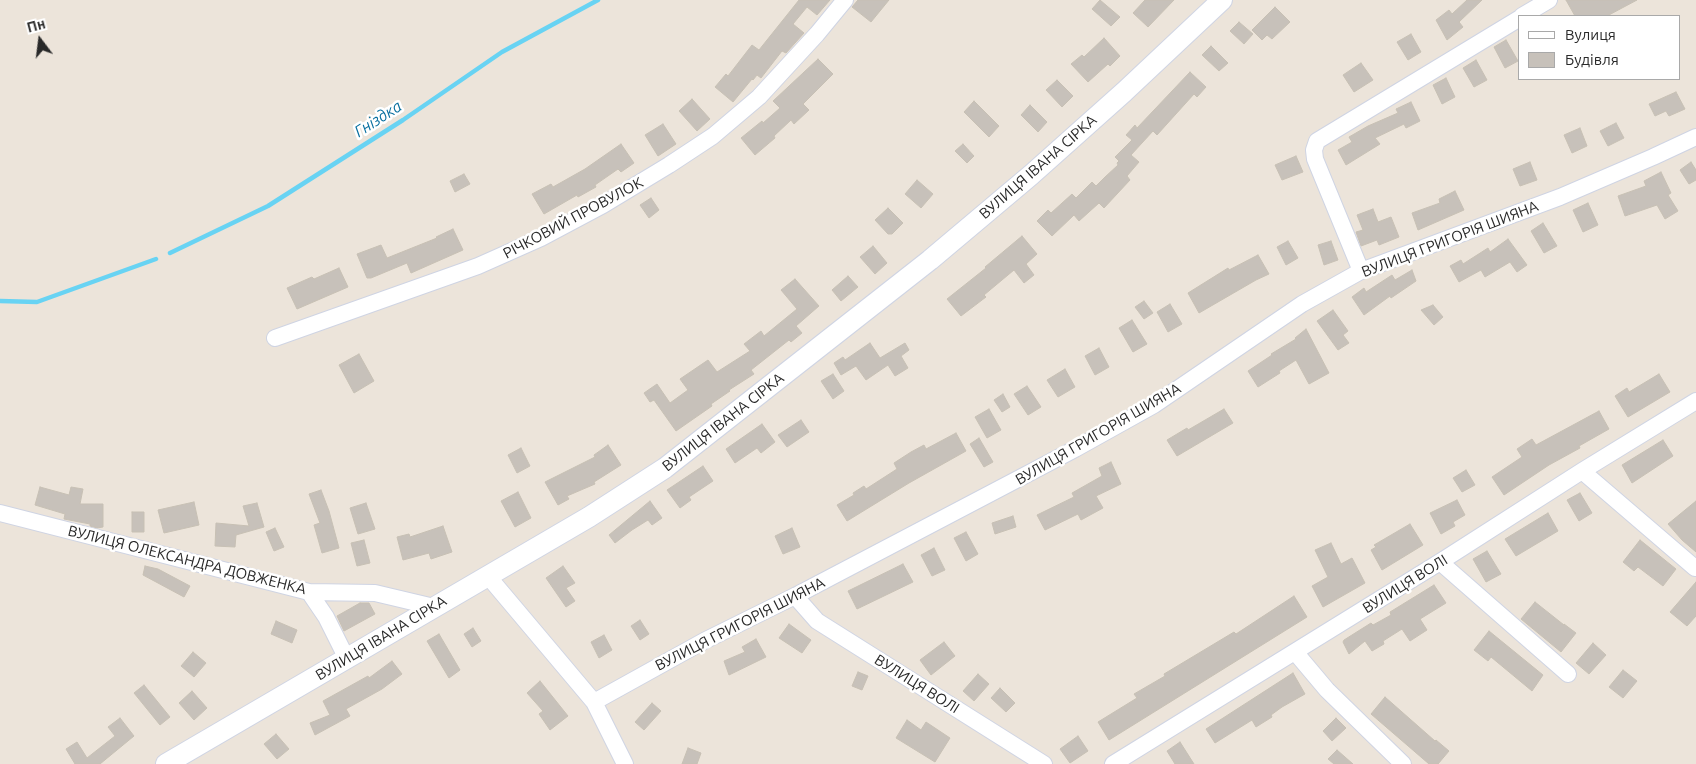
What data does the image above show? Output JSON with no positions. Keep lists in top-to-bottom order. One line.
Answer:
{"streets":{"street":["ВУЛИЦЯ ІВАНА СІРКА","РІЧКОВИЙ ПРОВУЛОК","ВУЛИЦЯ ГРИГОРІЯ ШИЯНА","ВУЛИЦЯ ОЛЕКСАНДРА ДОВЖЕНКА","ВУЛИЦЯ ВОЛІ"]},"crossings":[["ВУЛИЦЯ ІВАНА СІРКА","ВУЛИЦЯ ОЛЕКСАНДРА ДОВЖЕНКА"],["ВУЛИЦЯ ГРИГОРІЯ ШИЯНА","ВУЛИЦЯ ВОЛІ"]],"water":["Гніздка"],"legend":["Вулиця","Будівля"],"north":"top"}
